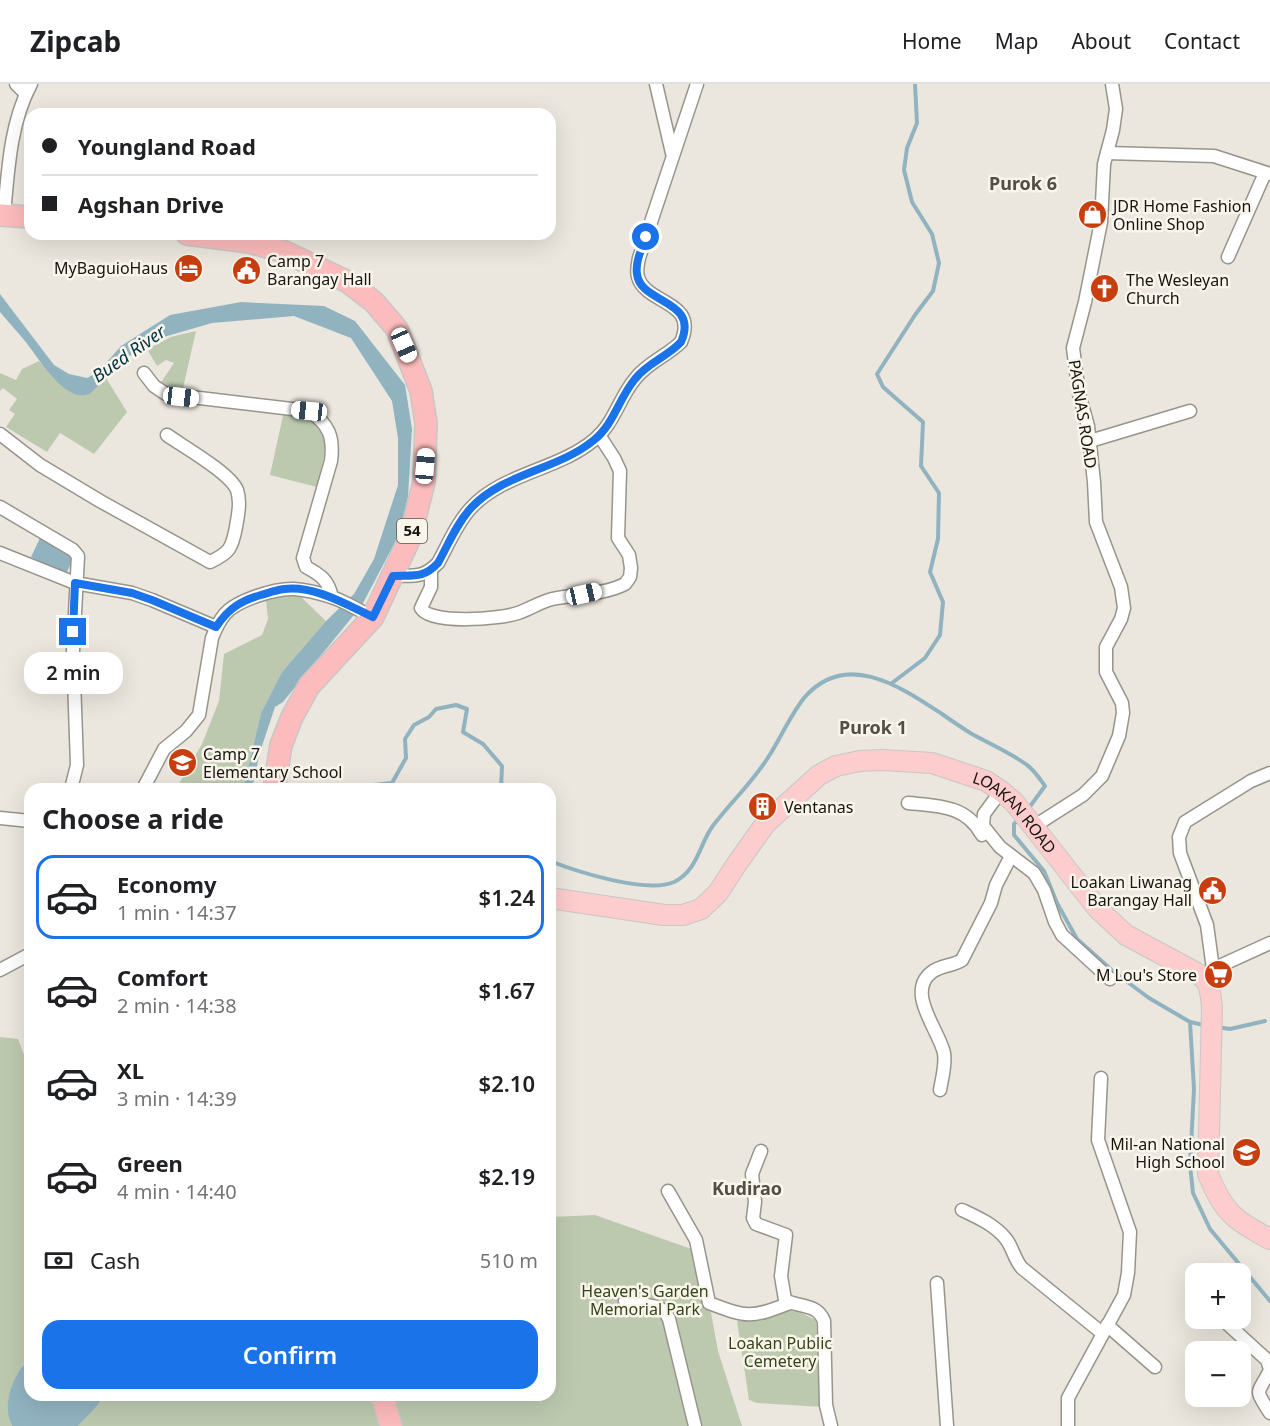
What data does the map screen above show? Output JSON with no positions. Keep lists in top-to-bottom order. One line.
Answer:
{"streets":{"highway":["54"],"main road":["LOAKAN ROAD"],"street":["PAGNAS ROAD"]},"crossings":[["PAGNAS ROAD","LOAKAN ROAD"]],"districts":["Purok 6","Purok 1","Kudirao"],"water":["Bued River"],"parks":["Heaven's Garden Memorial Park","Loakan Public Cemetery"],"places":{"shop":["JDR Home Fashion Online Shop"],"hotel":["MyBaguioHaus"],"public building":["Camp 7 Barangay Hall","Loakan Liwanag Barangay Hall"],"church":["The Wesleyan Church"],"school or university":["Camp 7 Elementary School","Mil-an National High School"],"building":["Ventanas"],"supermarket":["M Lou's Store"]},"page":{"header":"Zipcab","nav":["Home","Map","About","Contact"],"banner":["Youngland Road","Agshan Drive"],"bubble":"2 min","heading":"Choose a ride","list":[{"name":"Economy","note":"1 min · 14:37","value":"$1.24"},{"name":"Comfort","note":"2 min · 14:38","value":"$1.67"},{"name":"XL","note":"3 min · 14:39","value":"$2.10"},{"name":"Green","note":"4 min · 14:40","value":"$2.19"}],"pay":["Cash","510 m"],"map_buttons":["+","−"],"buttons":"Confirm"}}
